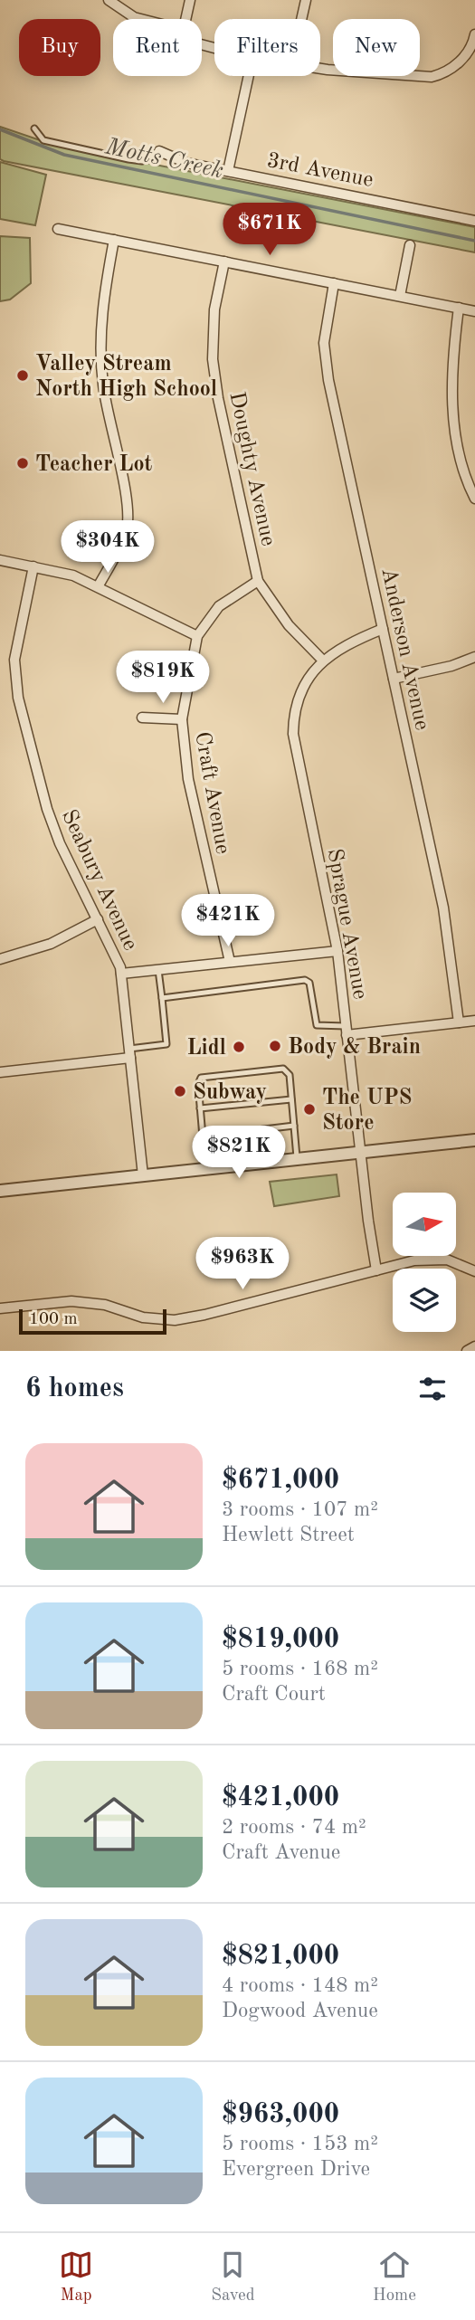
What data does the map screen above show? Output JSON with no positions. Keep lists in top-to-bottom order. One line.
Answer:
{"streets":{"street":["3rd Avenue","Doughty Avenue","Anderson Avenue","Craft Avenue","Seabury Avenue","Sprague Avenue"]},"crossings":[["Doughty Avenue","Craft Avenue"],["Doughty Avenue","Sprague Avenue"],["Anderson Avenue","Sprague Avenue"]],"water":["Motts Creek"],"places":["Valley Stream North High School","Teacher Lot","Body & Brain","Lidl","Subway","The UPS Store"],"scale_bar":"100 m","north":"right","page":{"chip":["Buy","Rent","Filters","New"],"price":["$671K","$304K","$819K","$421K","$821K","$963K"],"scale":"100 m","heading":"6 homes","list":[{"name":"$671,000","note":"3 rooms · 107 m² · Hewlett Street"},{"name":"$819,000","note":"5 rooms · 168 m² · Craft Court"},{"name":"$421,000","note":"2 rooms · 74 m² · Craft Avenue"},{"name":"$821,000","note":"4 rooms · 148 m² · Dogwood Avenue"},{"name":"$963,000","note":"5 rooms · 153 m² · Evergreen Drive"}],"tabs":["Map","Saved","Home"]}}
